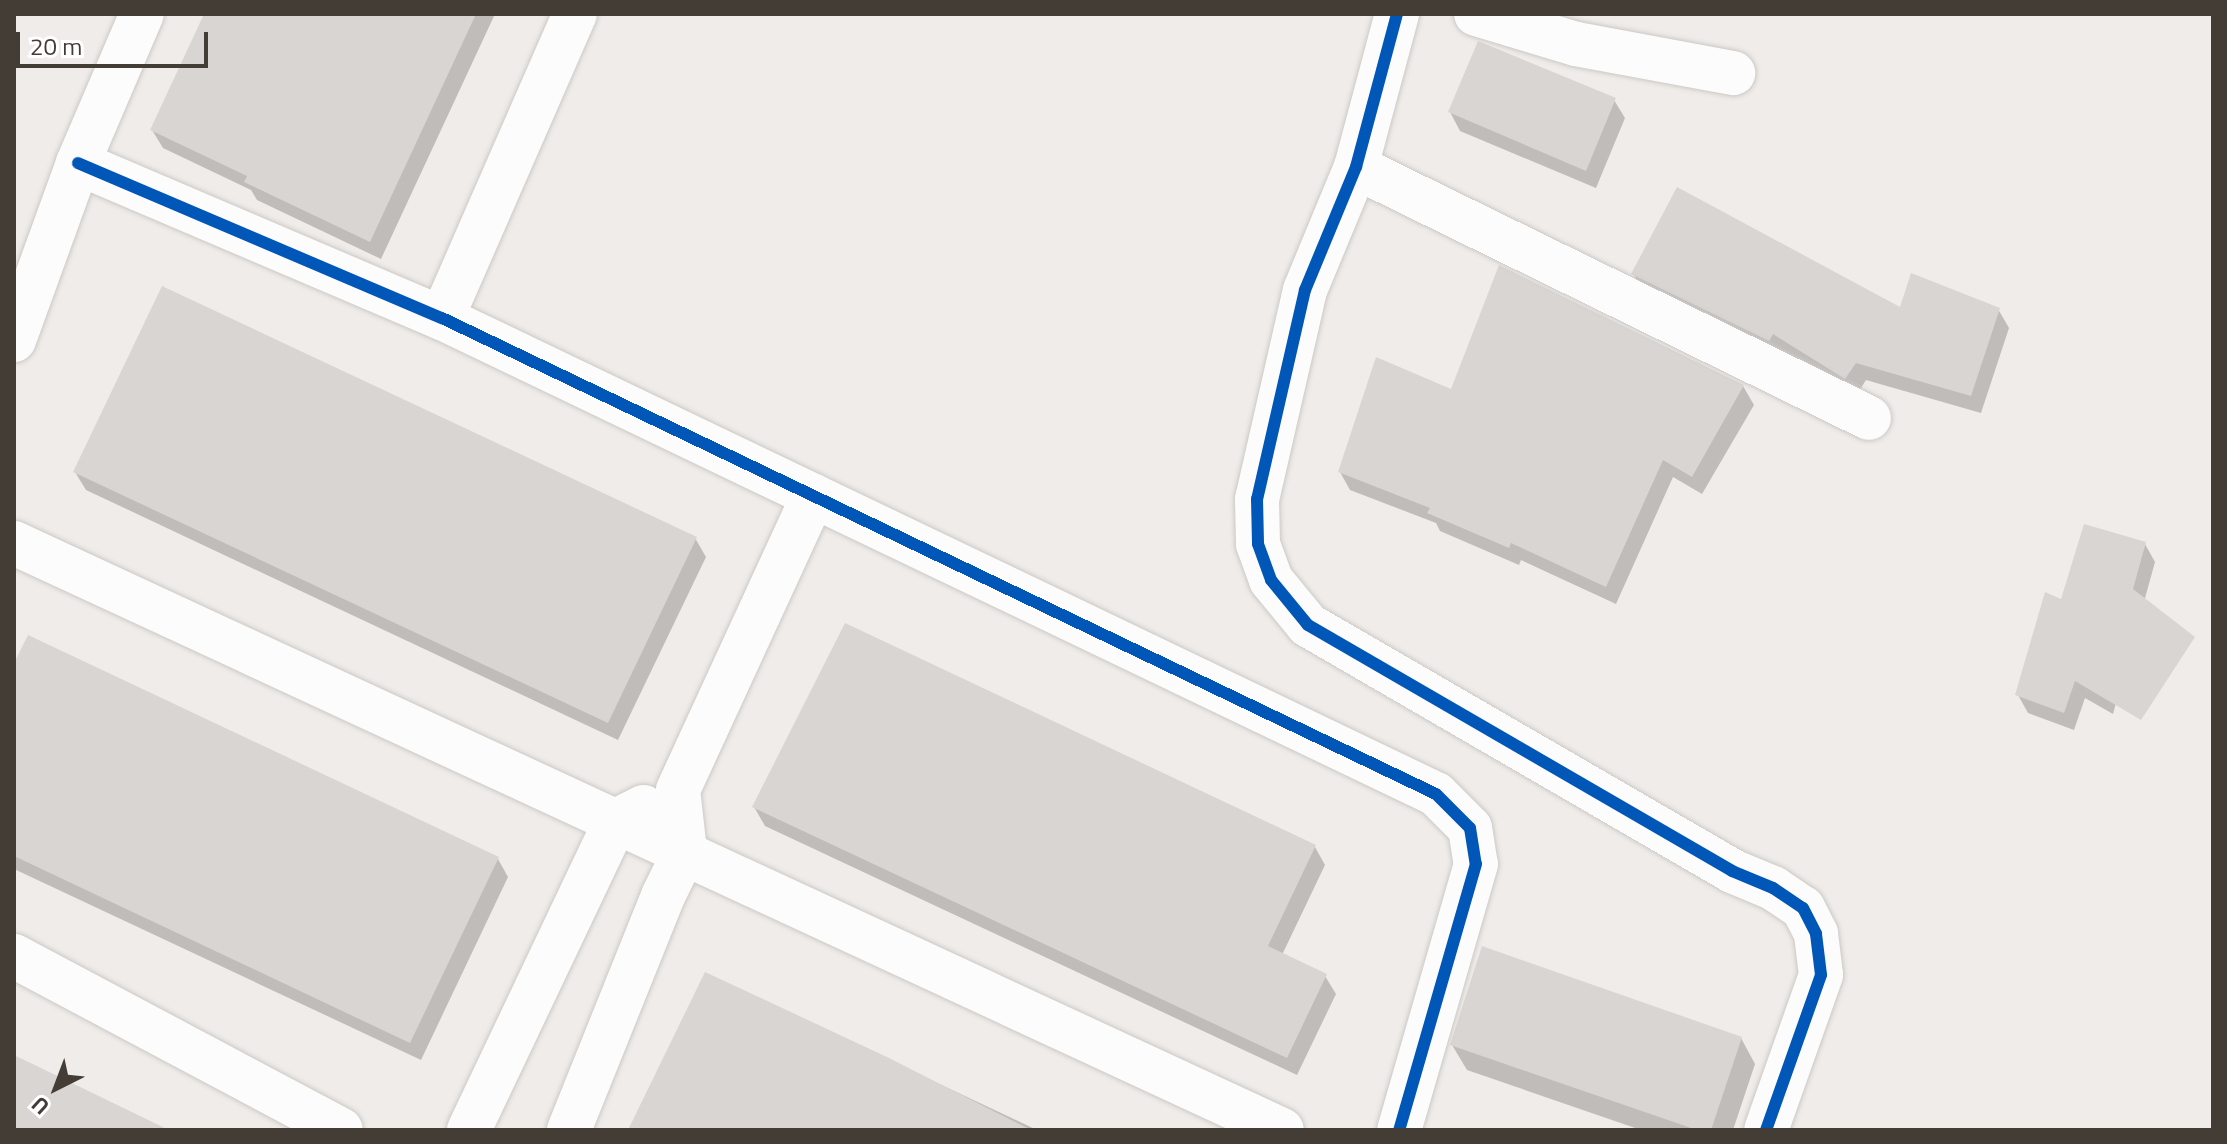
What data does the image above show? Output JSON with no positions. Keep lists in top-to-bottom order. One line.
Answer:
{"scale_bar":"20 m","north":"bottom left"}
